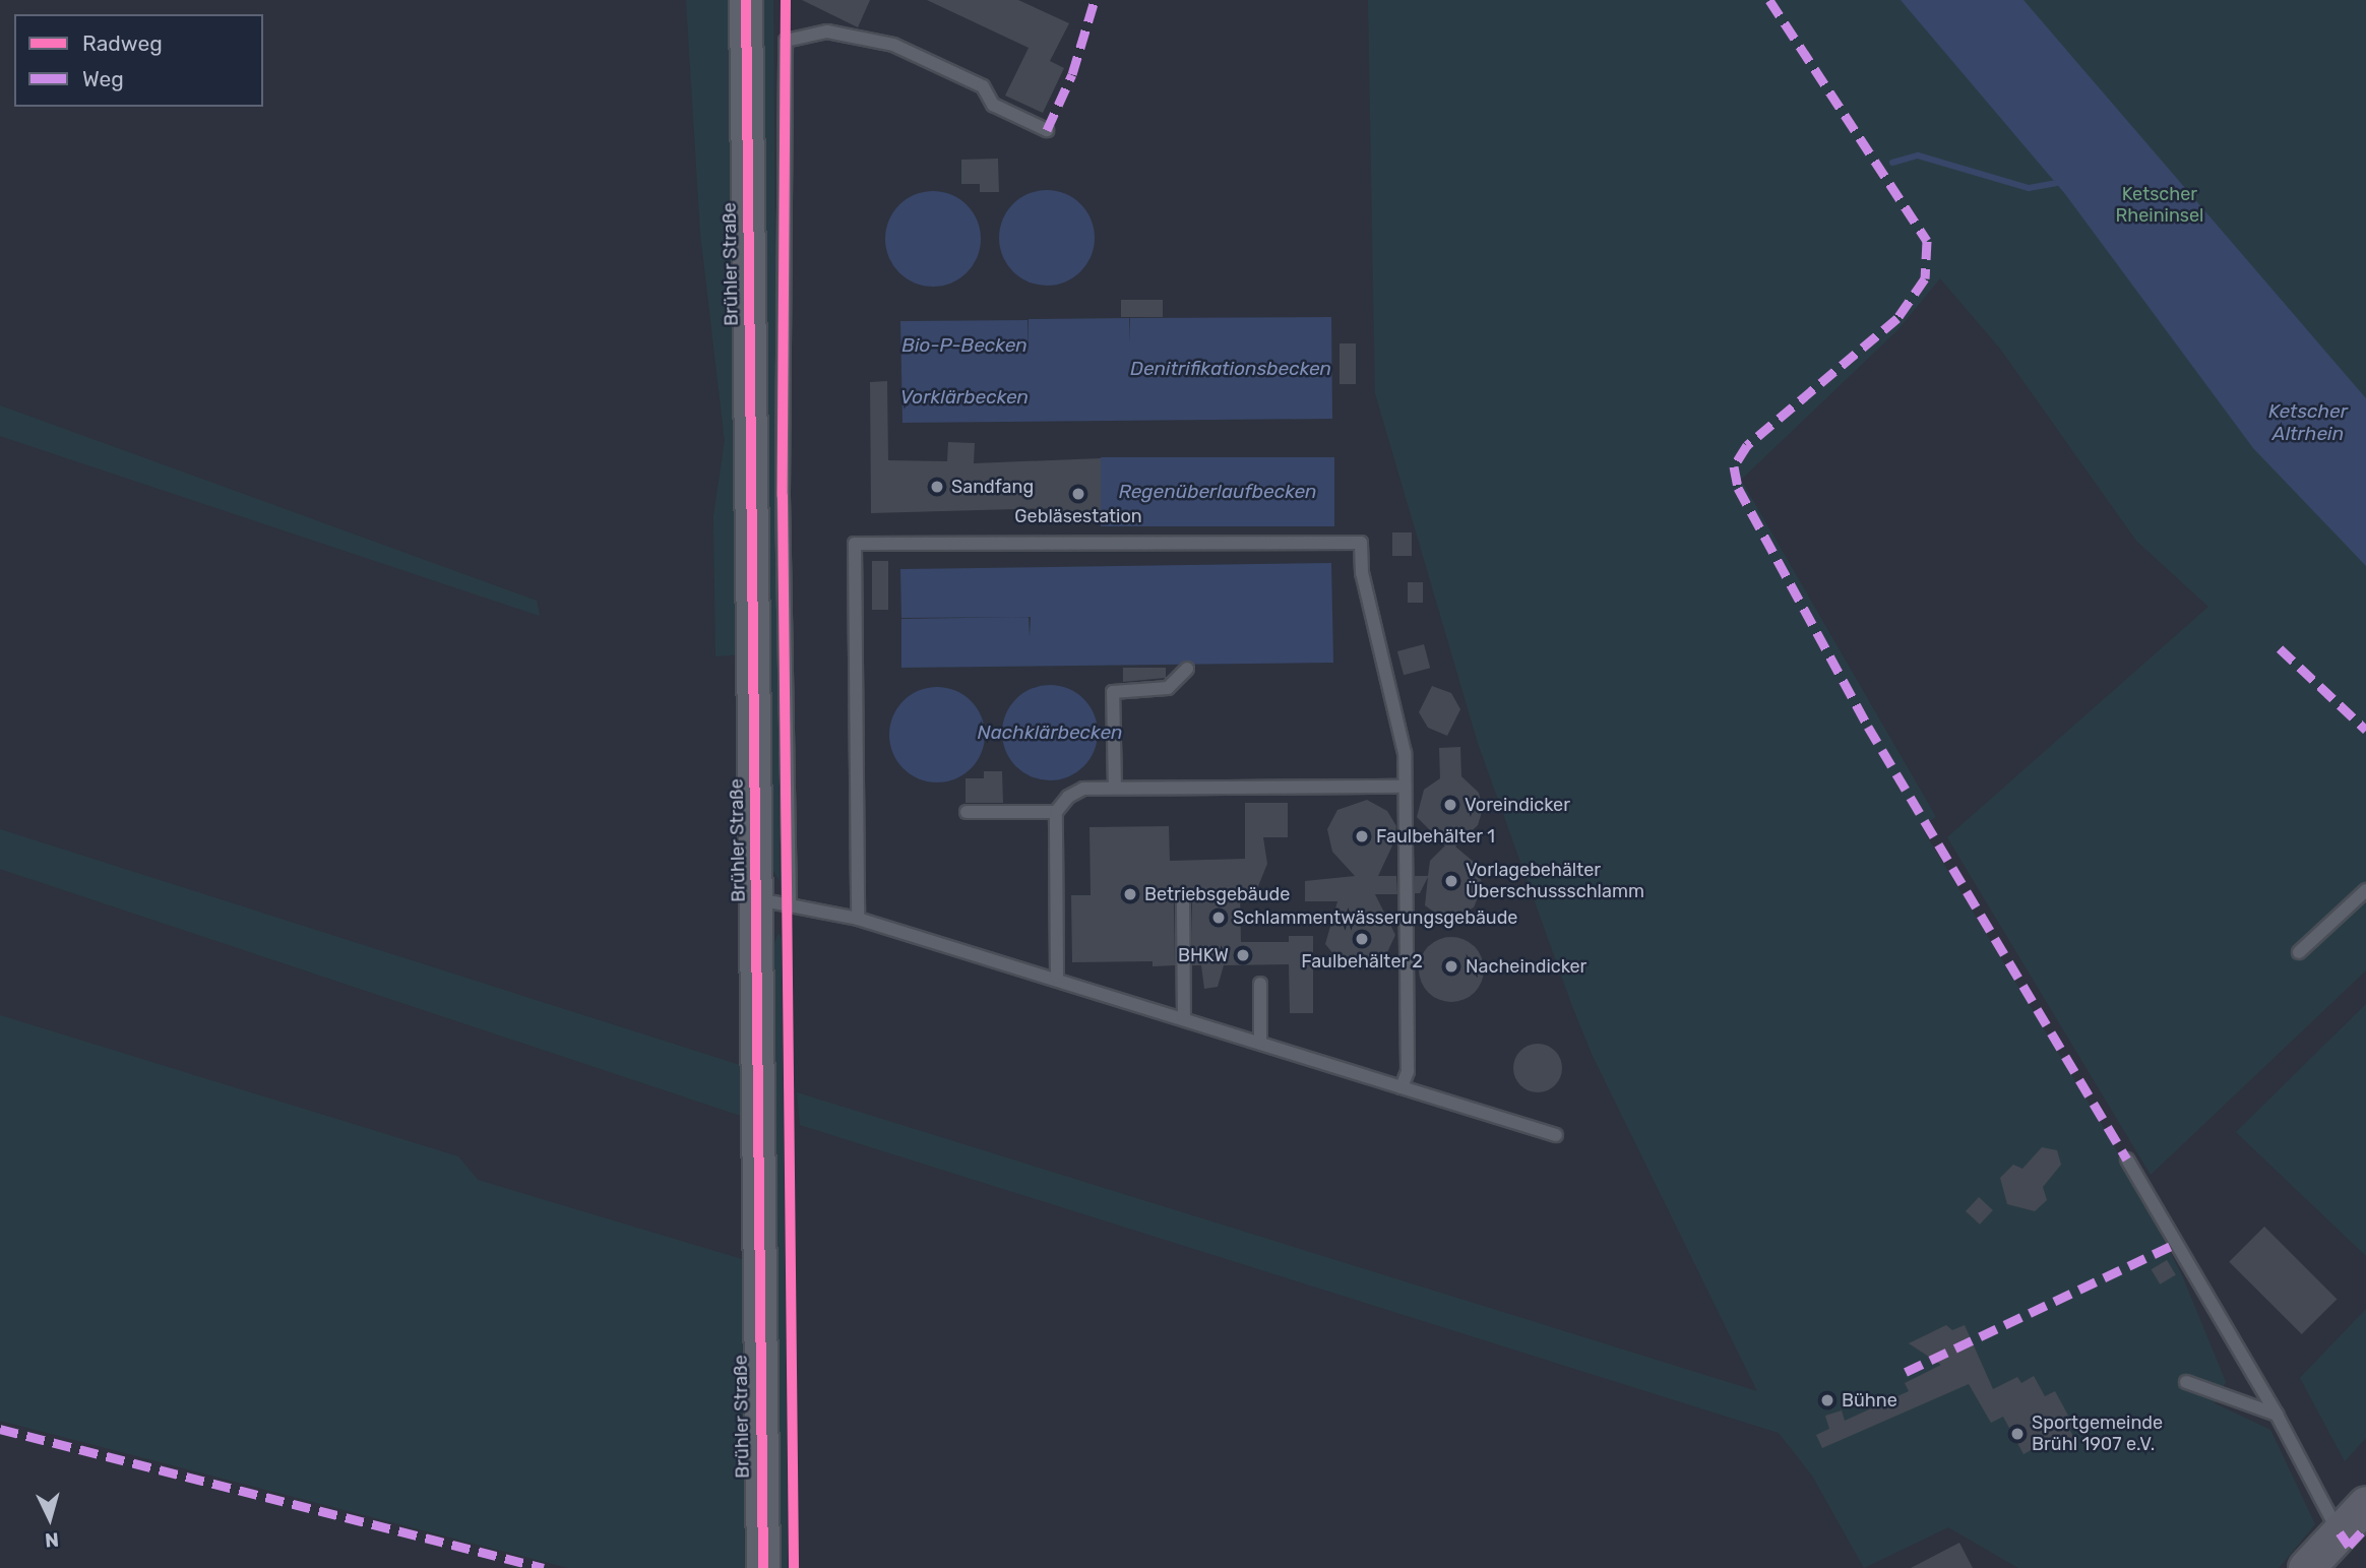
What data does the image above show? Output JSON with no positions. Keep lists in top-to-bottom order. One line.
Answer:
{"streets":{"street":["Brühler Straße"]},"water":["Bio-P-Becken","Denitrifikationsbecken","Vorklärbecken","Ketscher Altrhein","Regenüberlaufbecken","Nachklärbecken"],"parks":["Ketscher Rheininsel"],"places":["Sandfang","Gebläsestation","Voreindicker","Faulbehälter 1","Vorlagebehälter Überschussschlamm","Betriebsgebäude","Schlammentwässerungsgebäude","Faulbehälter 2","BHKW","Nacheindicker","Bühne","Sportgemeinde Brühl 1907 e.V."],"legend":["Radweg","Weg"],"north":"bottom"}
